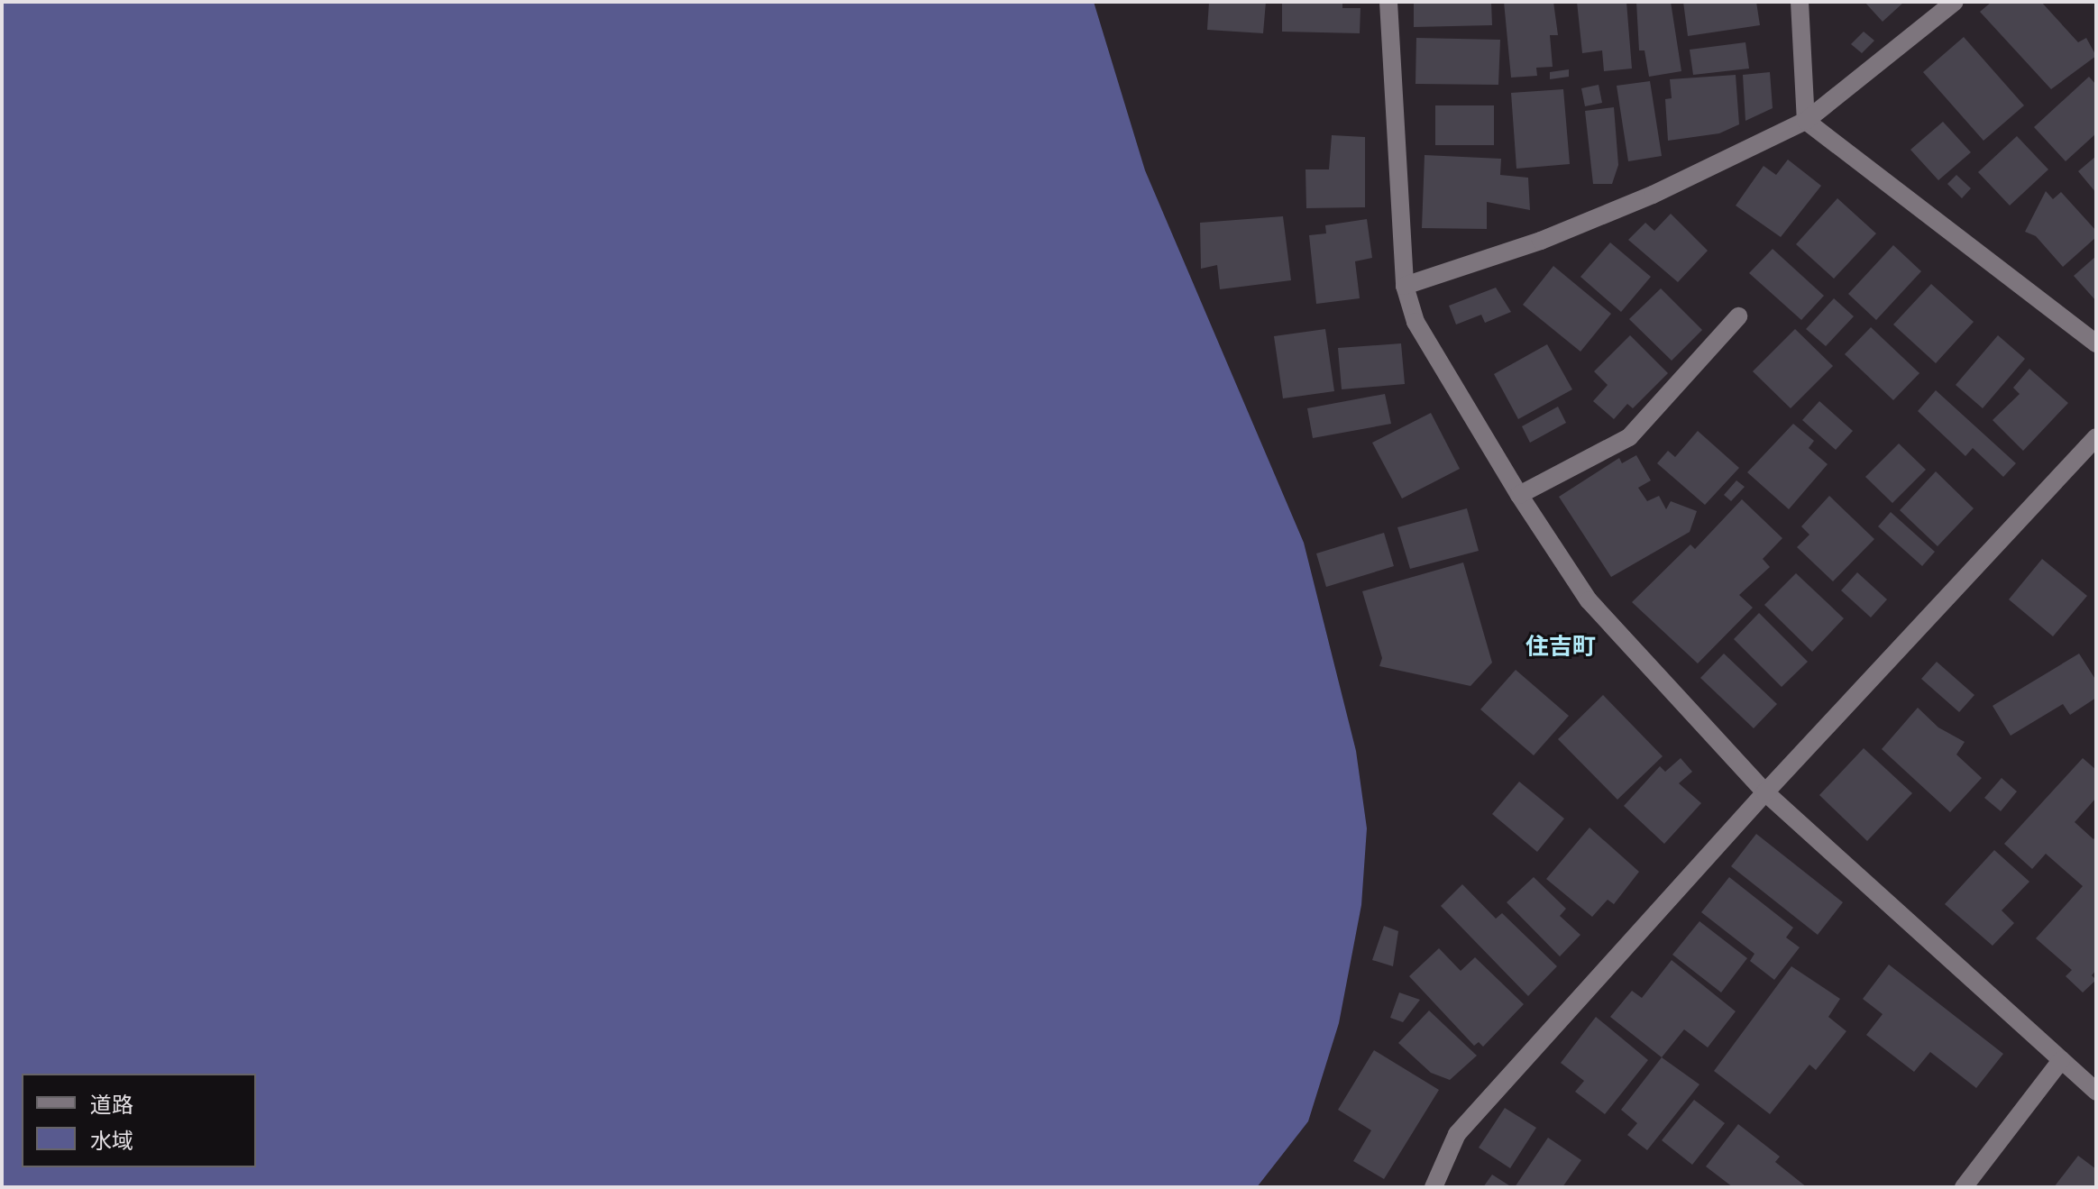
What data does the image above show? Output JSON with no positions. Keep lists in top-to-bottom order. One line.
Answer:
{"districts":["住吉町"],"legend":["道路","水域"]}
